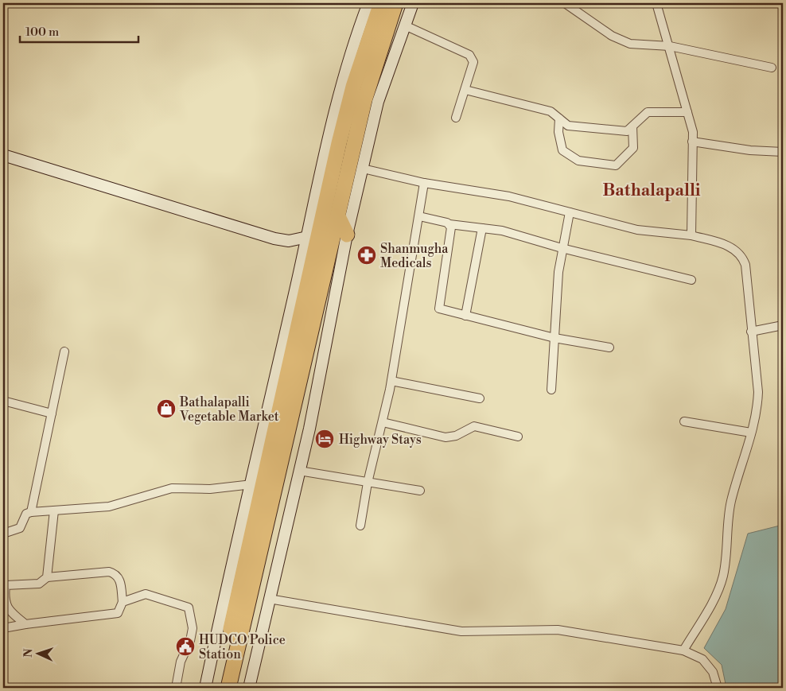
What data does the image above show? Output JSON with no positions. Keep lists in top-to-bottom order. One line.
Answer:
{"districts":["Bathalapalli"],"places":{"pharmacy":["Shanmugha Medicals"],"shop":["Bathalapalli Vegetable Market"],"hotel":["Highway Stays"],"public building":["HUDCO Police Station"]},"scale_bar":"100 m","north":"left"}
